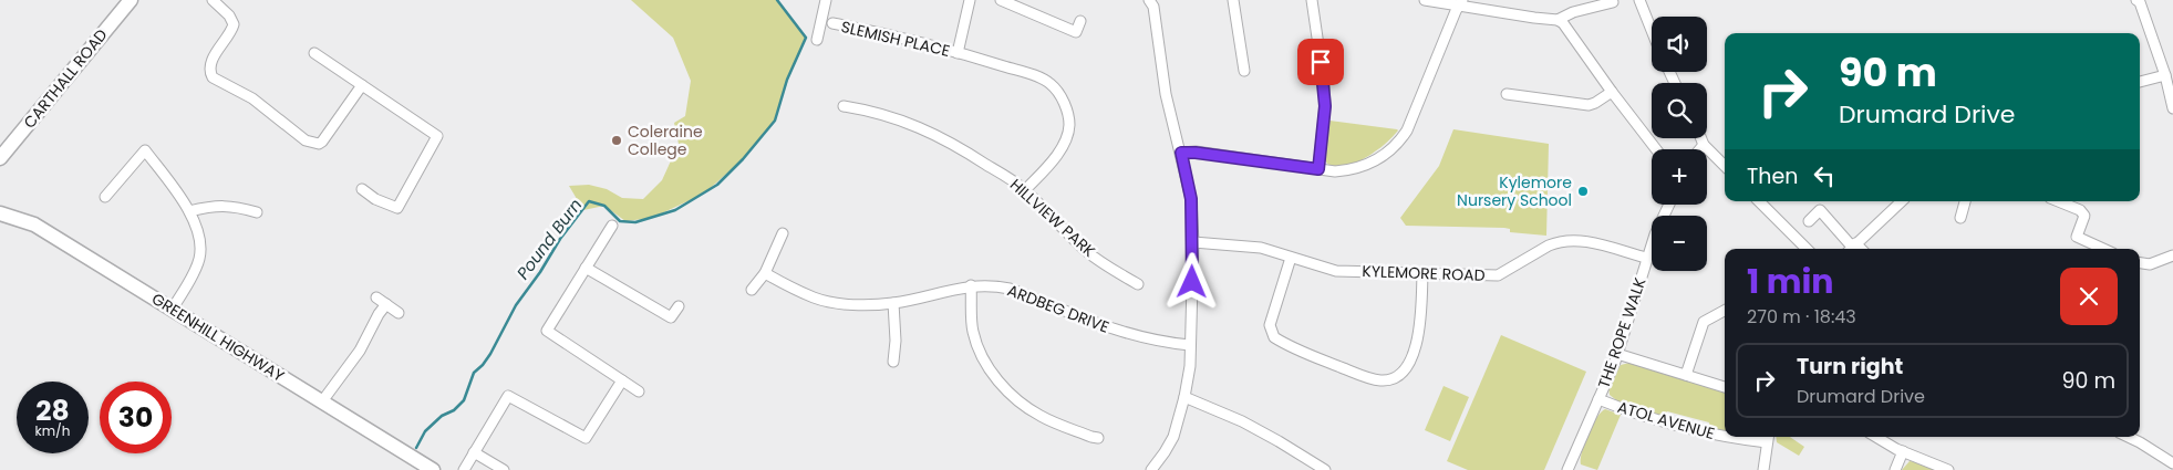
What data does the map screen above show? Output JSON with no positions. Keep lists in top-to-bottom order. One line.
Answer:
{"streets":{"main road":["CARTHALL ROAD","GREENHILL HIGHWAY"],"street":["SLEMISH PLACE","HILLVIEW PARK","KYLEMORE ROAD","ARDBEG DRIVE","THE ROPE WALK","ATOL AVENUE"]},"crossings":[["SLEMISH PLACE","HILLVIEW PARK"],["KYLEMORE ROAD","THE ROPE WALK"],["THE ROPE WALK","ATOL AVENUE"]],"water":["Pound Burn"],"places":["Coleraine College","Kylemore Nursery School"],"page":{"map_buttons":["+","−"],"turn":["90 m","Drumard Drive"],"then":"Then","heading":["1 min","270 m · 18:43"],"list":[{"name":"Turn right","note":"Drumard Drive","value":"90 m"}],"speed":"28 km/h","limit":"30"}}
